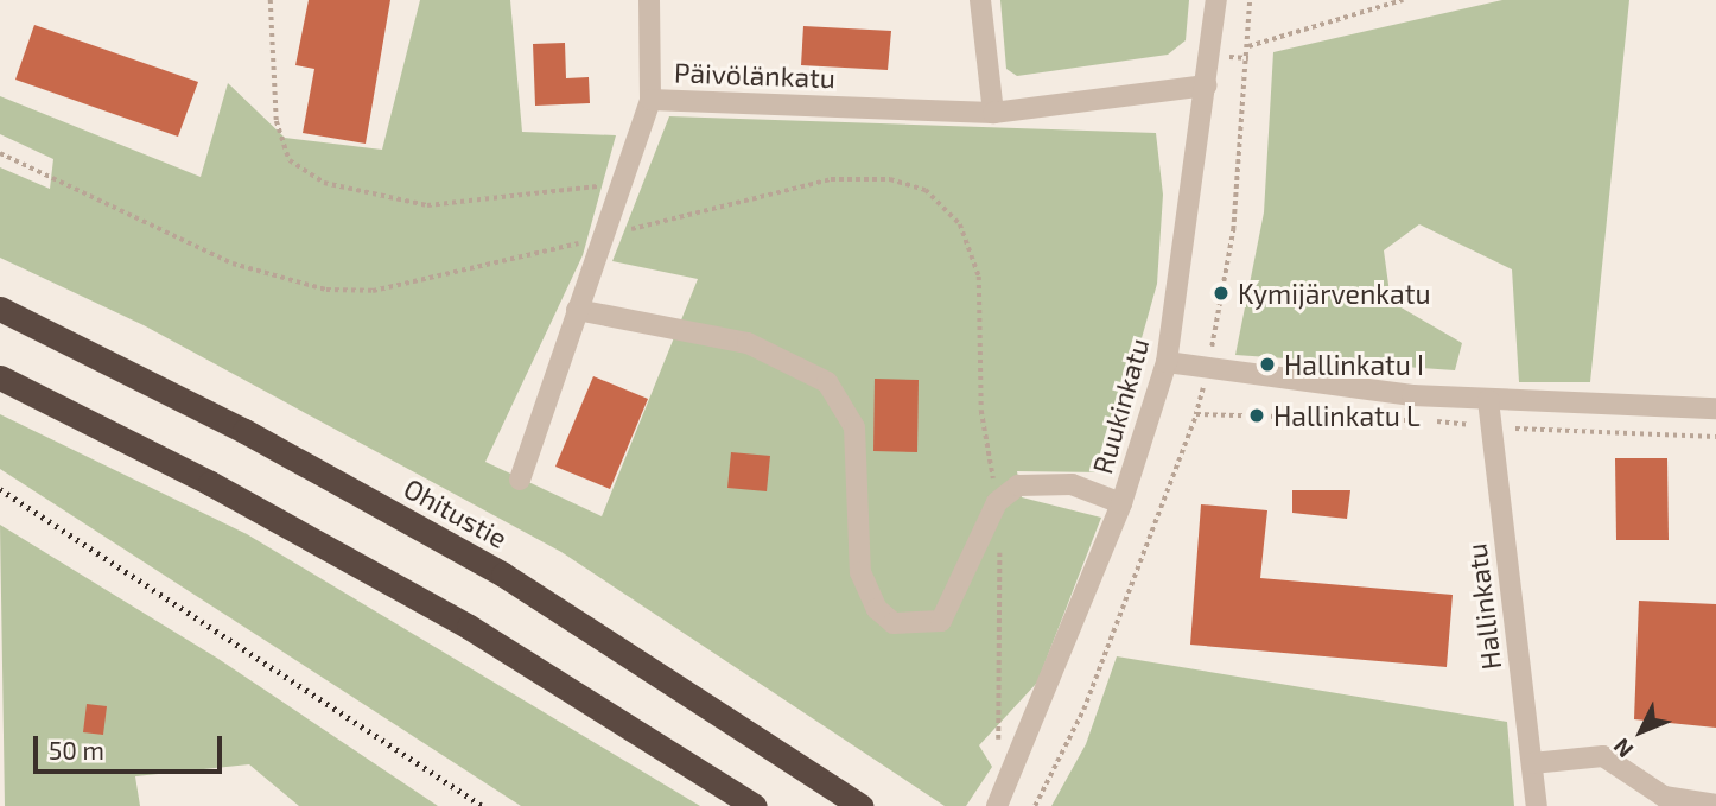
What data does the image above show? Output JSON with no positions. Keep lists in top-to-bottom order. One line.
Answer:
{"streets":{"highway":["Ohitustie"],"street":["Päivölänkatu","Ruukinkatu","Hallinkatu"]},"crossings":[["Päivölänkatu","Ruukinkatu"]],"places":["Kymijärvenkatu","Hallinkatu I","Hallinkatu L"],"scale_bar":"50 m","north":"bottom left"}
